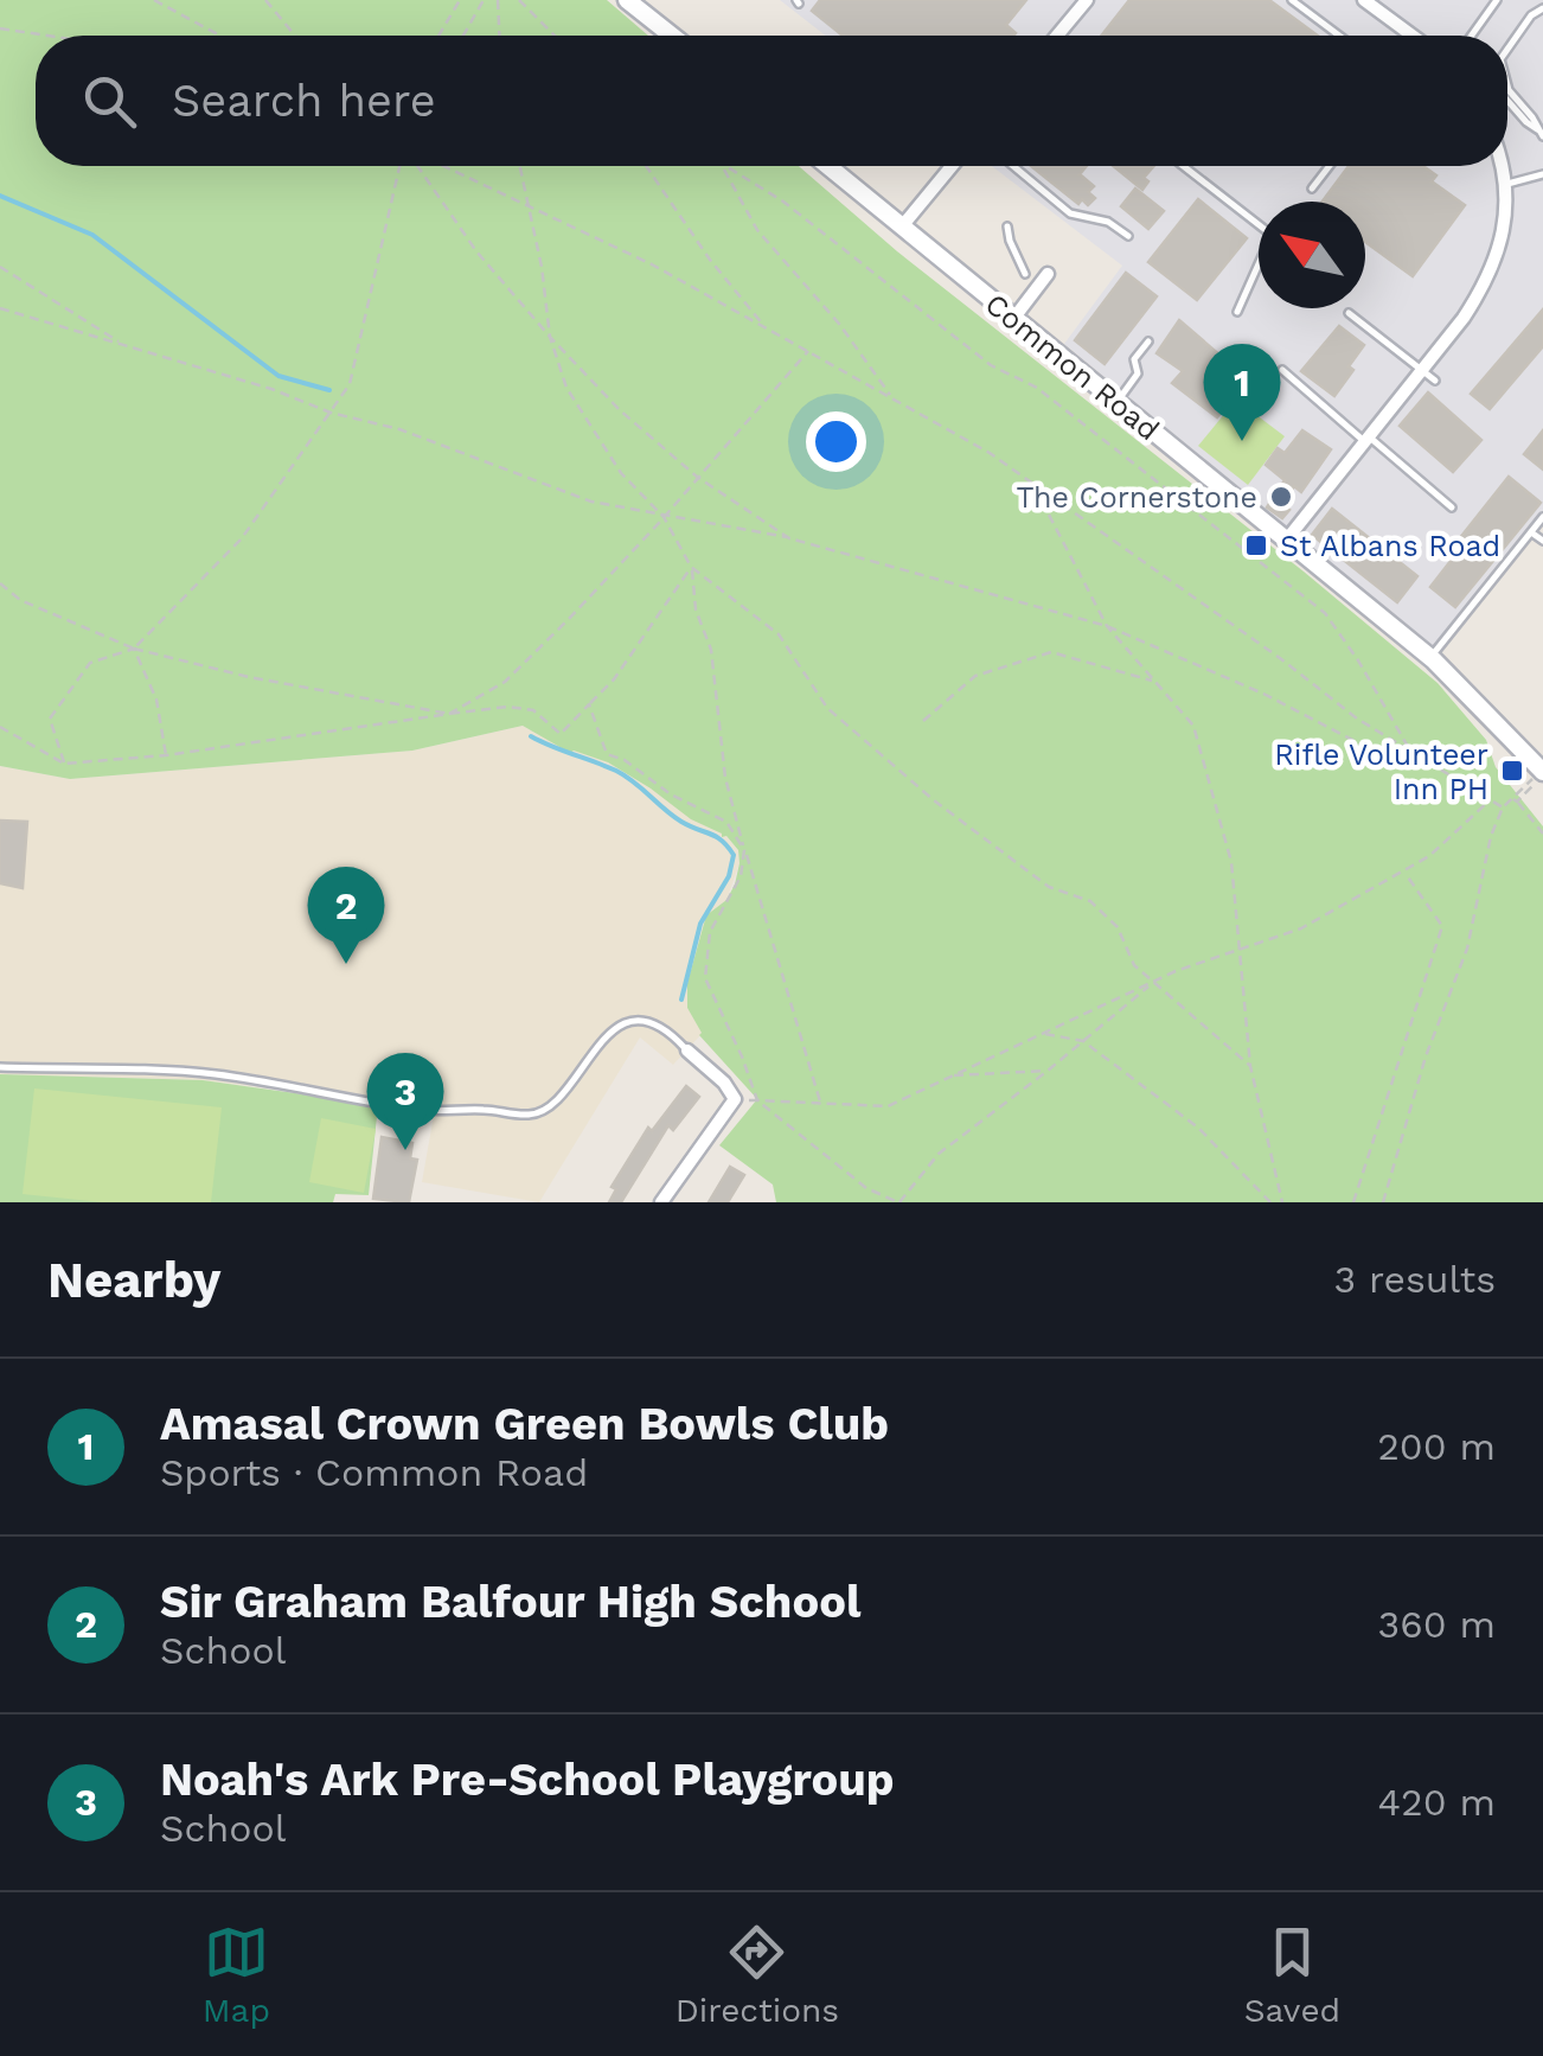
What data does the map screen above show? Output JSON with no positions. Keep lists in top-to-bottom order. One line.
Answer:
{"streets":{"street":["Common Road"]},"places":{"other":["The Cornerstone"],"transit":["St Albans Road","Rifle Volunteer Inn PH"]},"north":"top left","page":{"search":"Search here","pins":["1","2","3"],"heading":["Nearby","3 results"],"list":[{"mark":"1","name":"Amasal Crown Green Bowls Club","note":"Sports · Common Road","value":"200 m"},{"mark":"2","name":"Sir Graham Balfour High School","note":"School","value":"360 m"},{"mark":"3","name":"Noah's Ark Pre-School Playgroup","note":"School","value":"420 m"}],"nav":["Map","Directions","Saved"]}}
